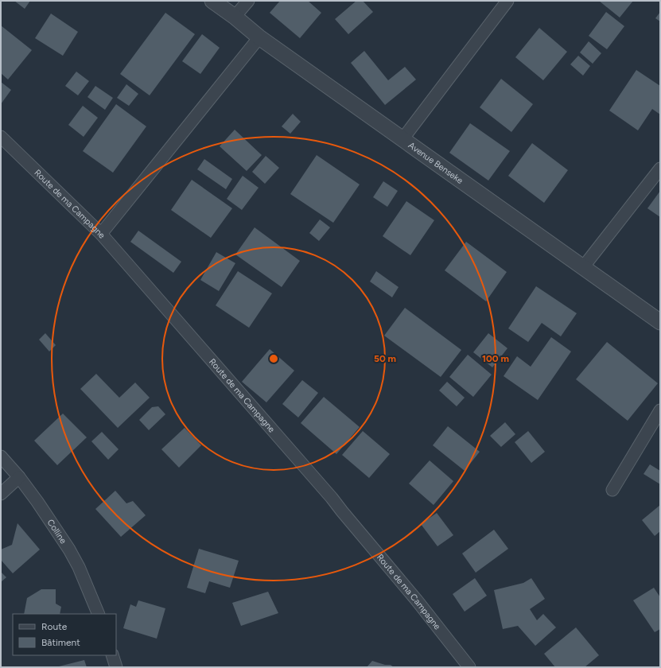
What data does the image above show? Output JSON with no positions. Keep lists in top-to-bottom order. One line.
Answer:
{"streets":{"street":["Avenue Benseke","Route de ma Campagne","Colline"]},"legend":["Route","Bâtiment"],"rings":["50 m","100 m"]}
